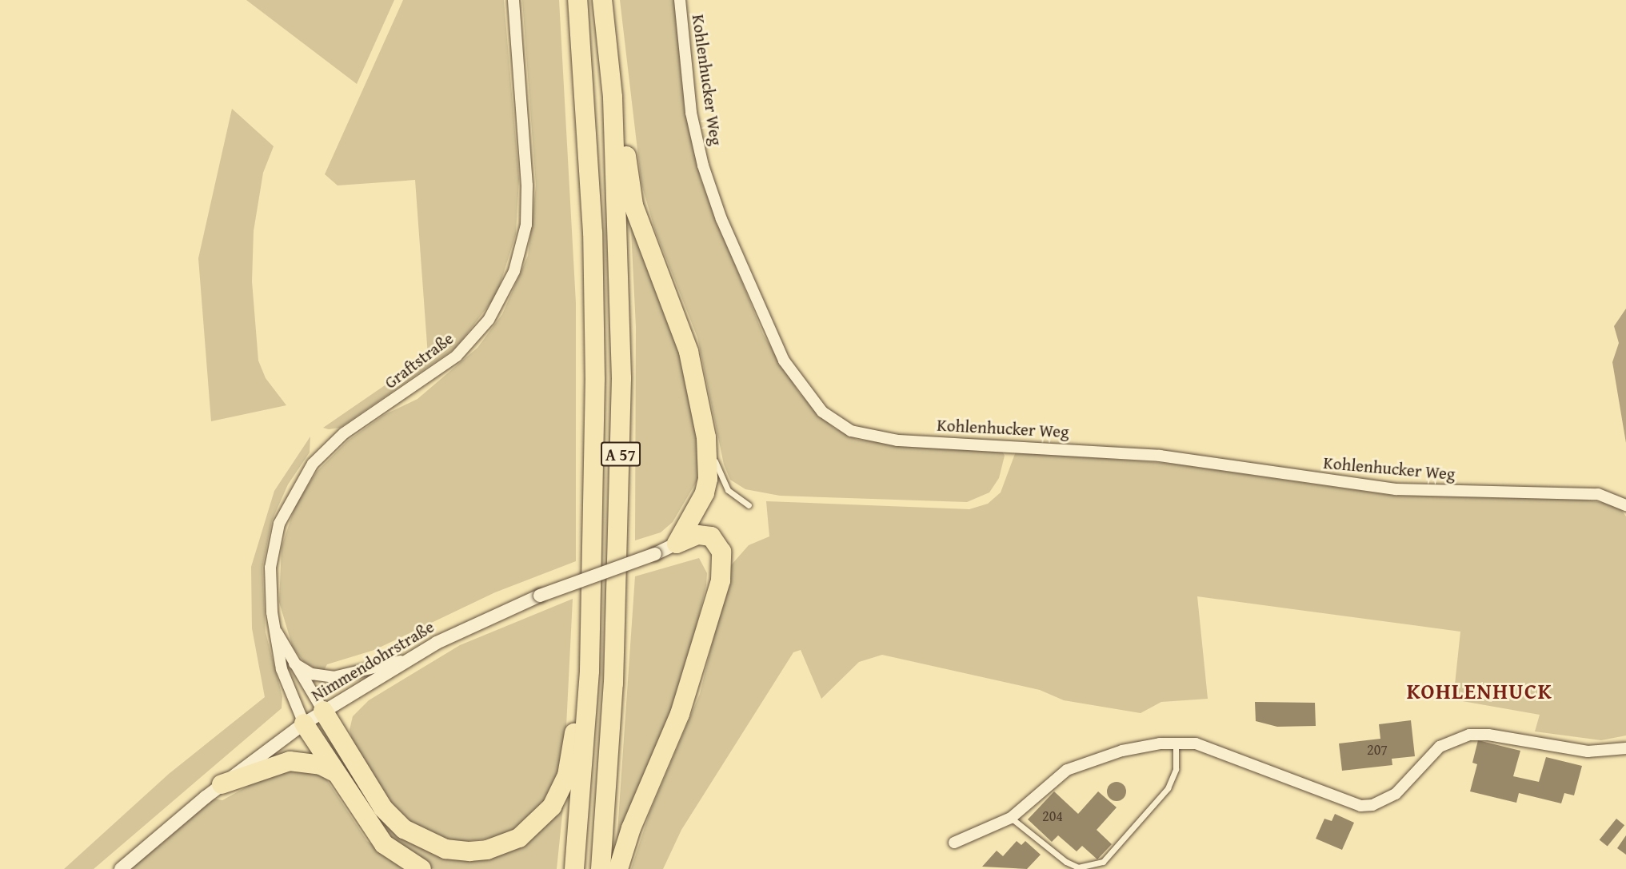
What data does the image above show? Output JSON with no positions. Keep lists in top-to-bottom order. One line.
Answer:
{"streets":{"highway":["A 57"],"street":["Kohlenhucker Weg","Graftstraße","Nimmendohrstraße"]},"crossings":[["Graftstraße","Nimmendohrstraße"]],"districts":["KOHLENHUCK"],"house_numbers":["207","204"]}
